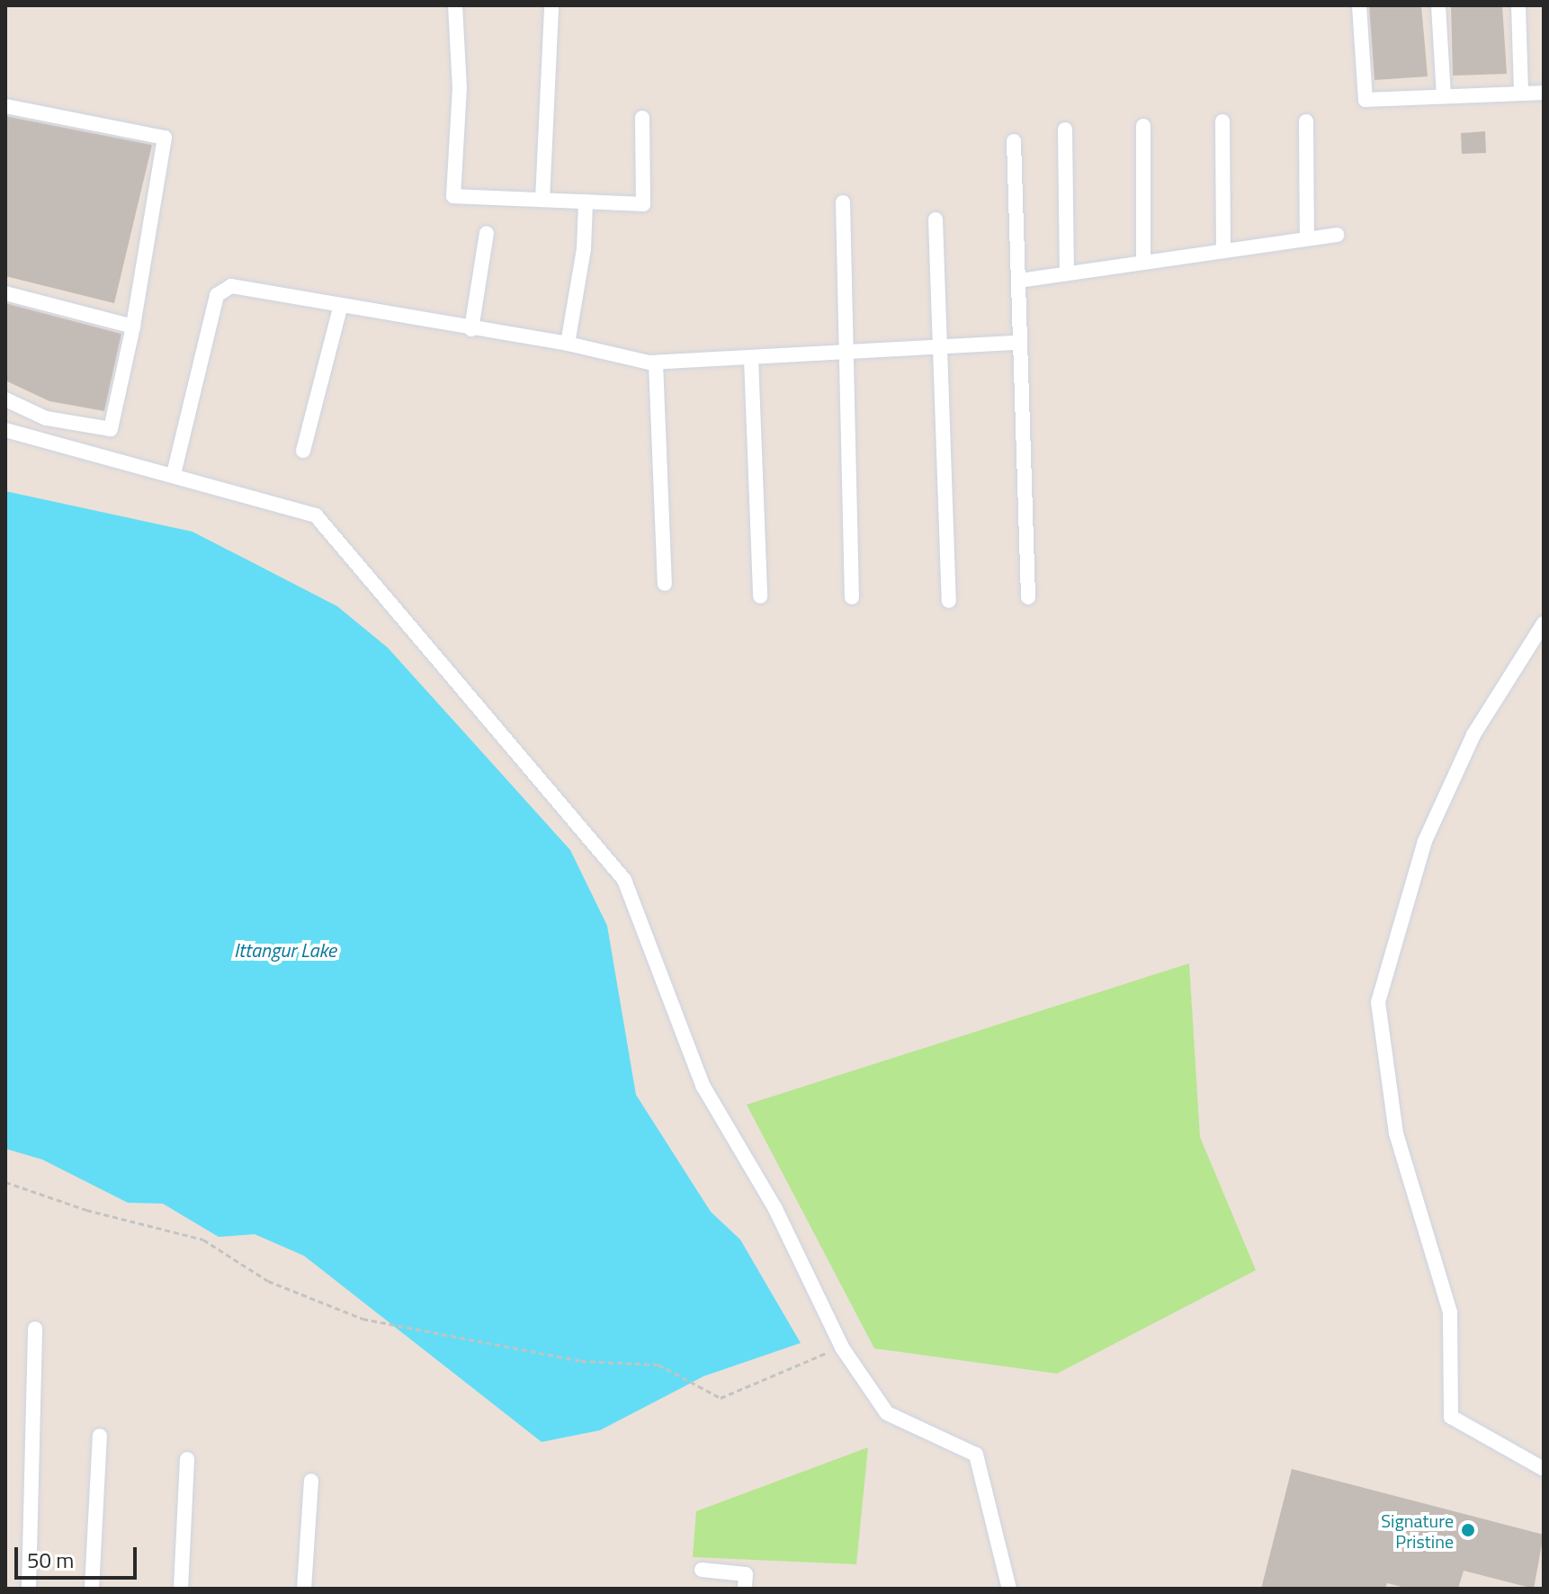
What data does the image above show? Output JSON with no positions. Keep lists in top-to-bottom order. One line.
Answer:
{"water":["Ittangur Lake"],"places":["Signature Pristine"],"scale_bar":"50 m"}
